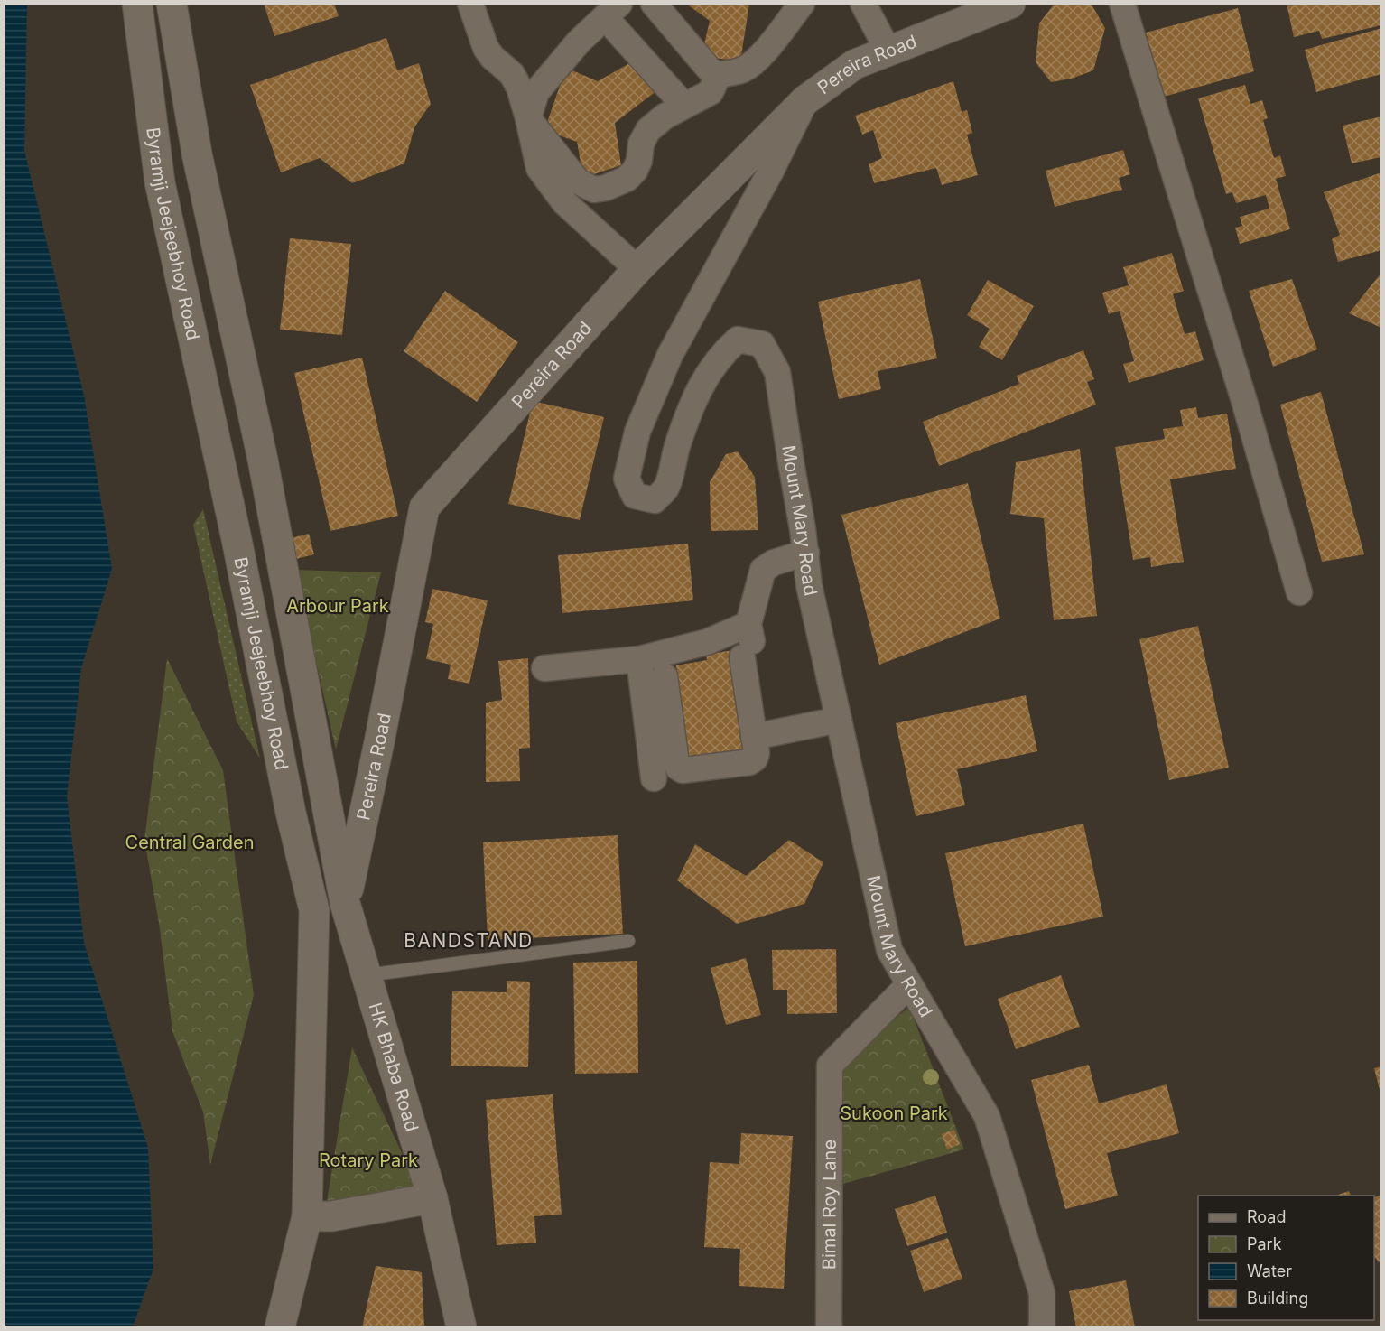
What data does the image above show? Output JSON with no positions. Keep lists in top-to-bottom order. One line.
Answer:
{"streets":{"street":["Pereira Road","Byramji Jeejeebhoy Road","Mount Mary Road","HK Bhaba Road","Bimal Roy Lane"]},"crossings":[["Pereira Road","Byramji Jeejeebhoy Road"],["Pereira Road","Mount Mary Road"],["Pereira Road","HK Bhaba Road"],["Byramji Jeejeebhoy Road","HK Bhaba Road"],["Mount Mary Road","Bimal Roy Lane"]],"districts":["BANDSTAND"],"parks":["Arbour Park","Central Garden","Sukoon Park","Rotary Park"],"legend":["Road","Park","Water","Building"]}
